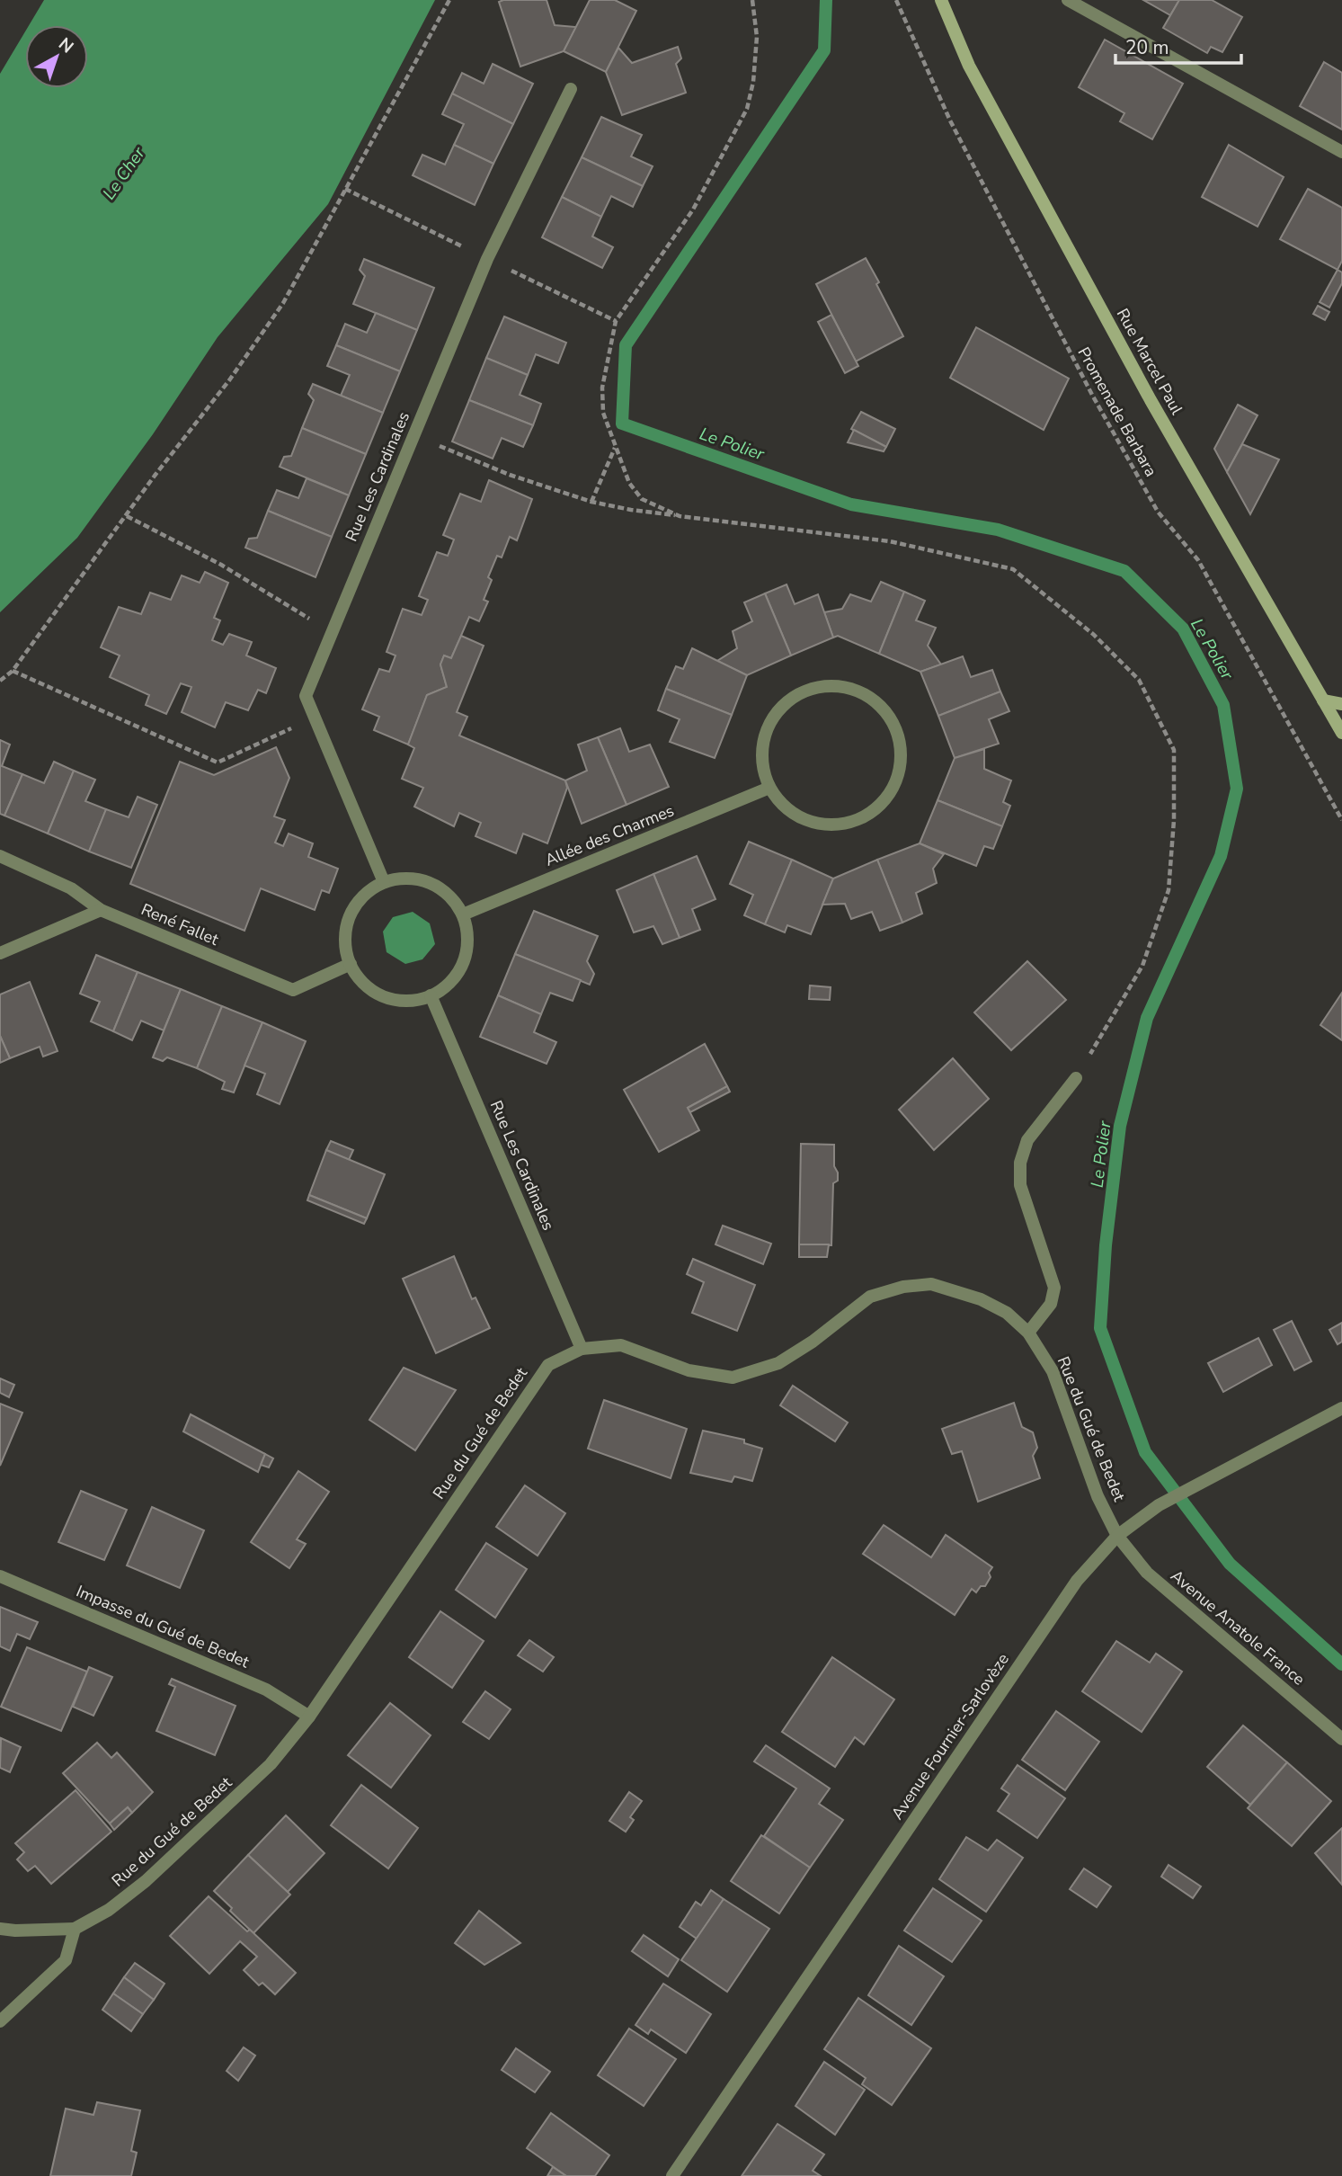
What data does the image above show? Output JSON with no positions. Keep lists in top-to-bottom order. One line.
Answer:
{"streets":{"street":["Rue Marcel Paul","Rue Les Cardinales","Allée des Charmes","René Fallet","Rue du Gué de Bedet","Impasse du Gué de Bedet","Avenue Anatole France","Avenue Fournier-Sarlovèze"],"path":["Promenade Barbara"]},"crossings":[["Rue Les Cardinales","Allée des Charmes"],["Rue Les Cardinales","René Fallet"],["Rue Les Cardinales","Rue du Gué de Bedet"],["Allée des Charmes","René Fallet"],["Rue du Gué de Bedet","Impasse du Gué de Bedet"],["Rue du Gué de Bedet","Avenue Anatole France"],["Rue du Gué de Bedet","Avenue Fournier-Sarlovèze"],["Avenue Anatole France","Avenue Fournier-Sarlovèze"]],"water":["Le Cher","Le Polier"],"scale_bar":"20 m","north":"top right"}
